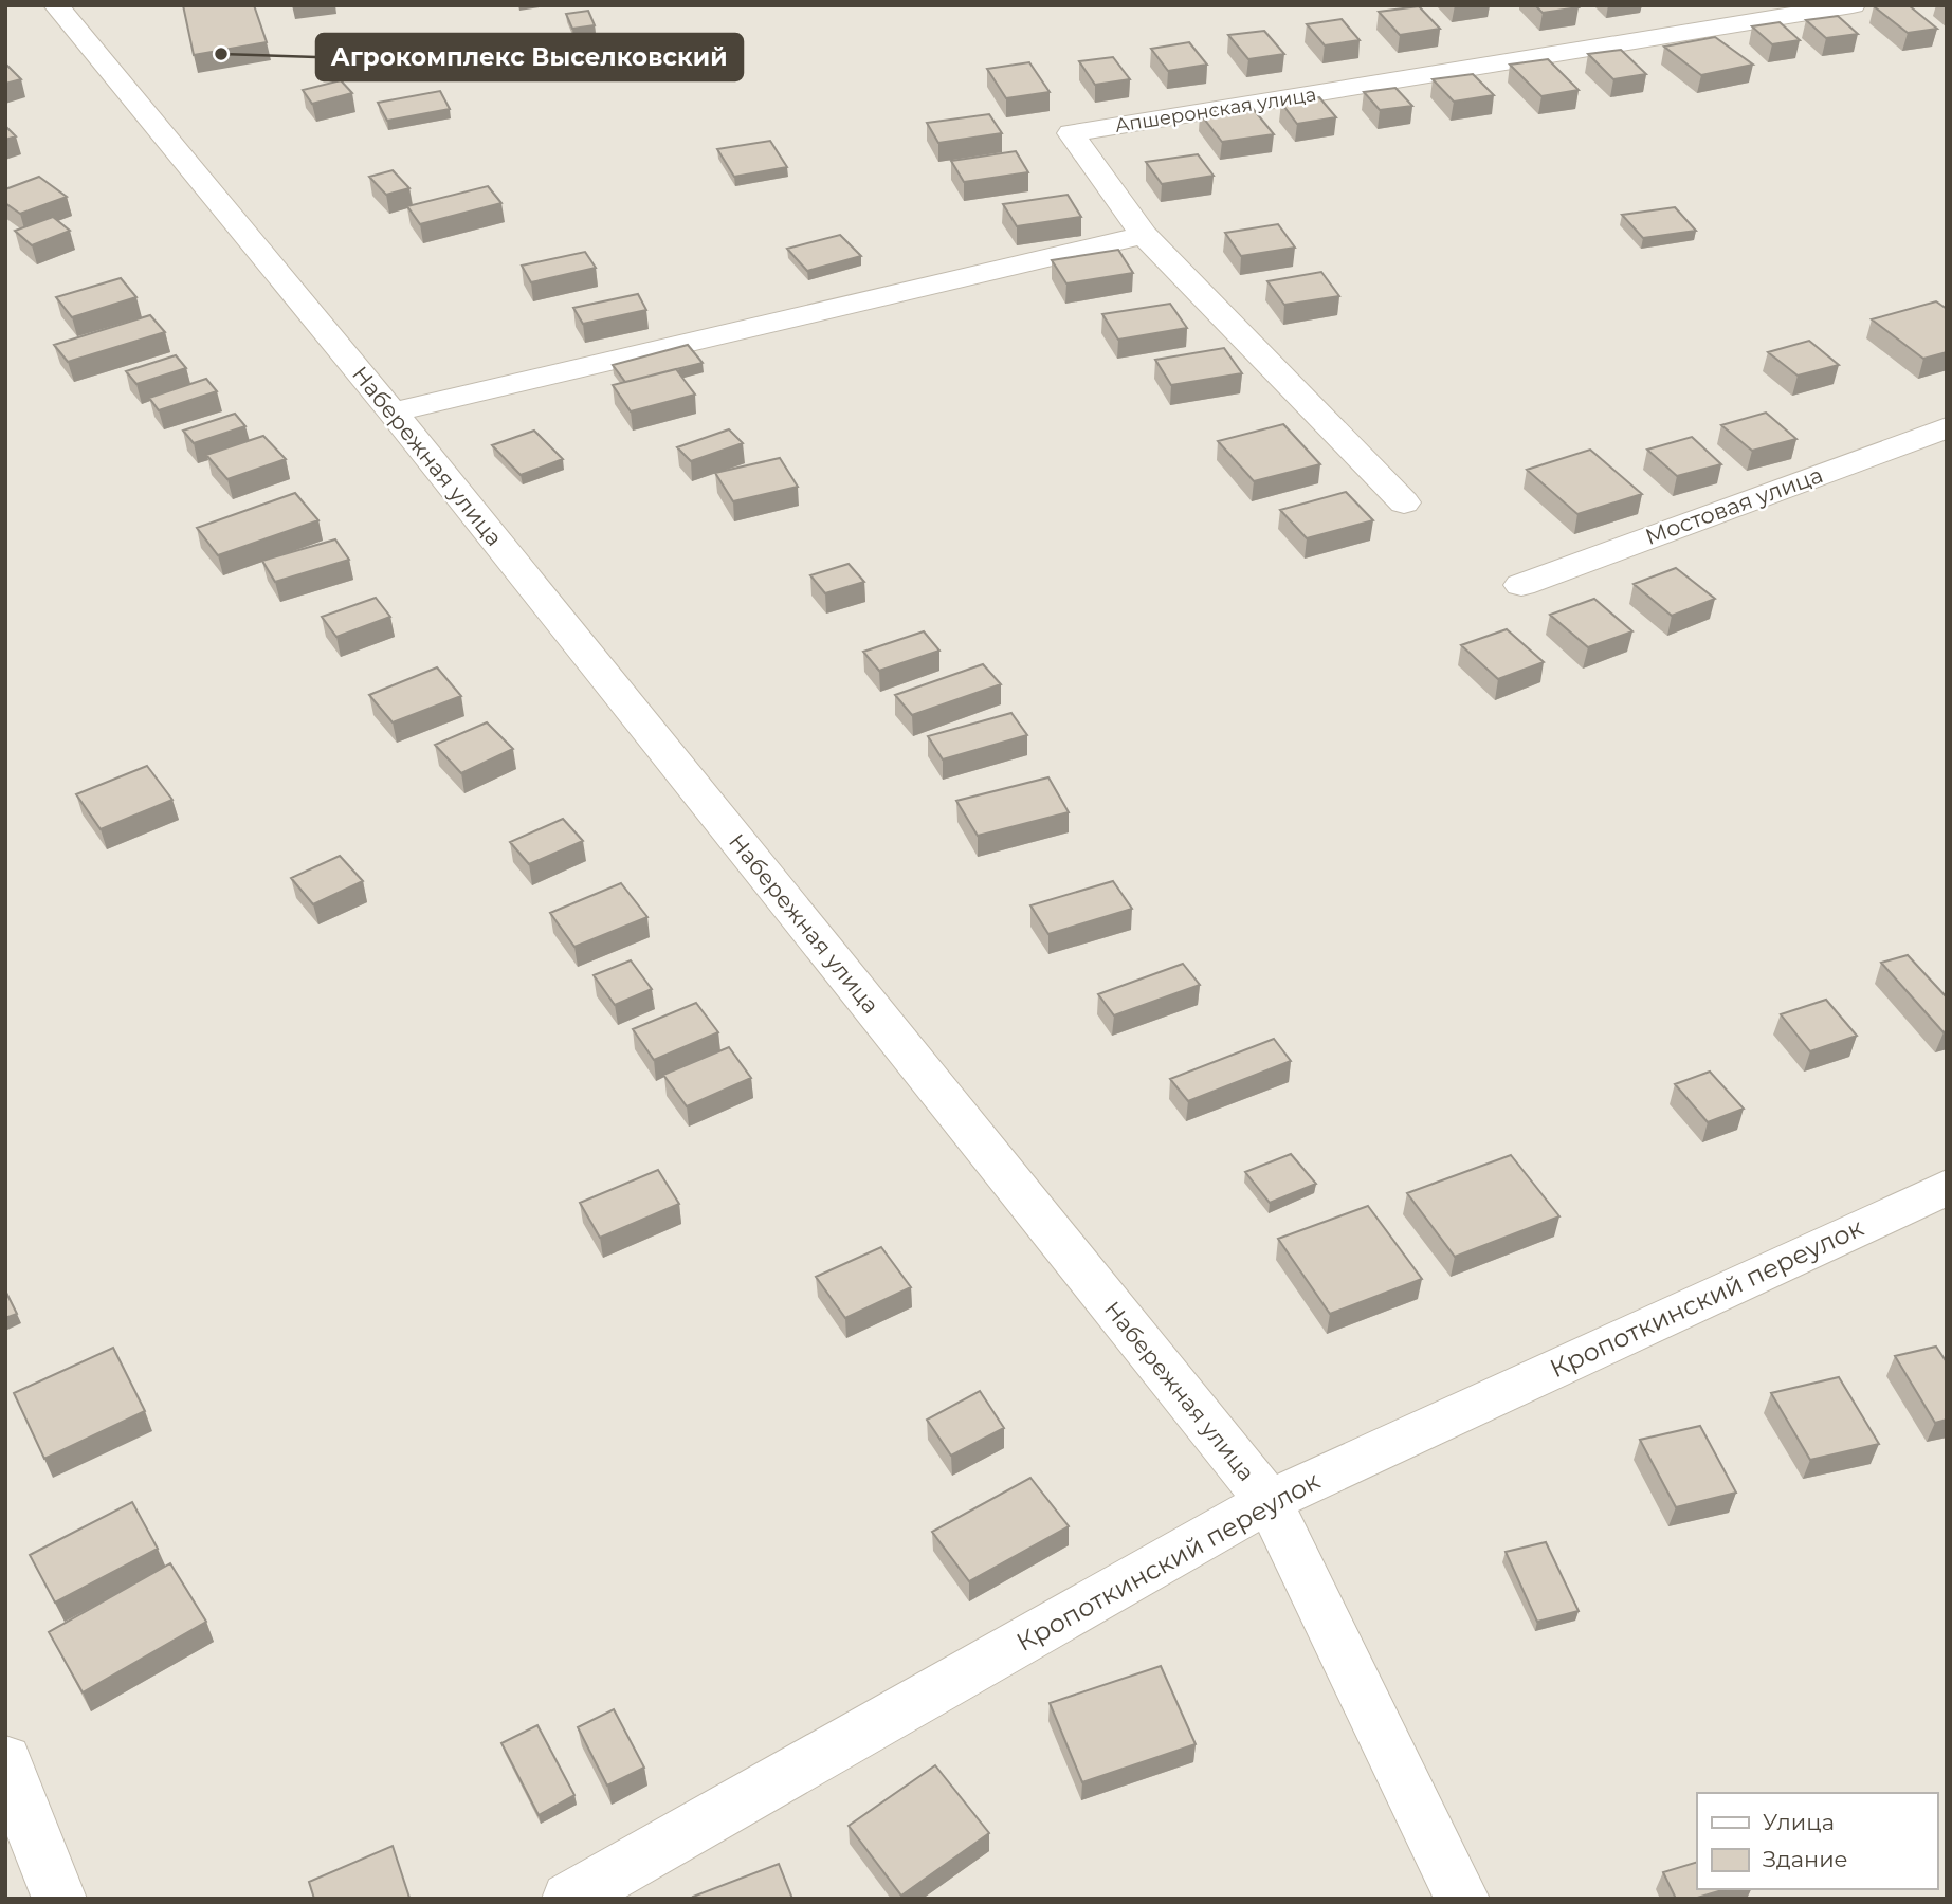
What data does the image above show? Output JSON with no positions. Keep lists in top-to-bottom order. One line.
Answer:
{"streets":{"street":["Апшеронская улица","Набережная улица","Мостовая улица","Кропоткинский переулок"]},"crossings":[["Набережная улица","Кропоткинский переулок"]],"places":["Агрокомплекс Выселковский"],"legend":["Улица","Здание"]}
